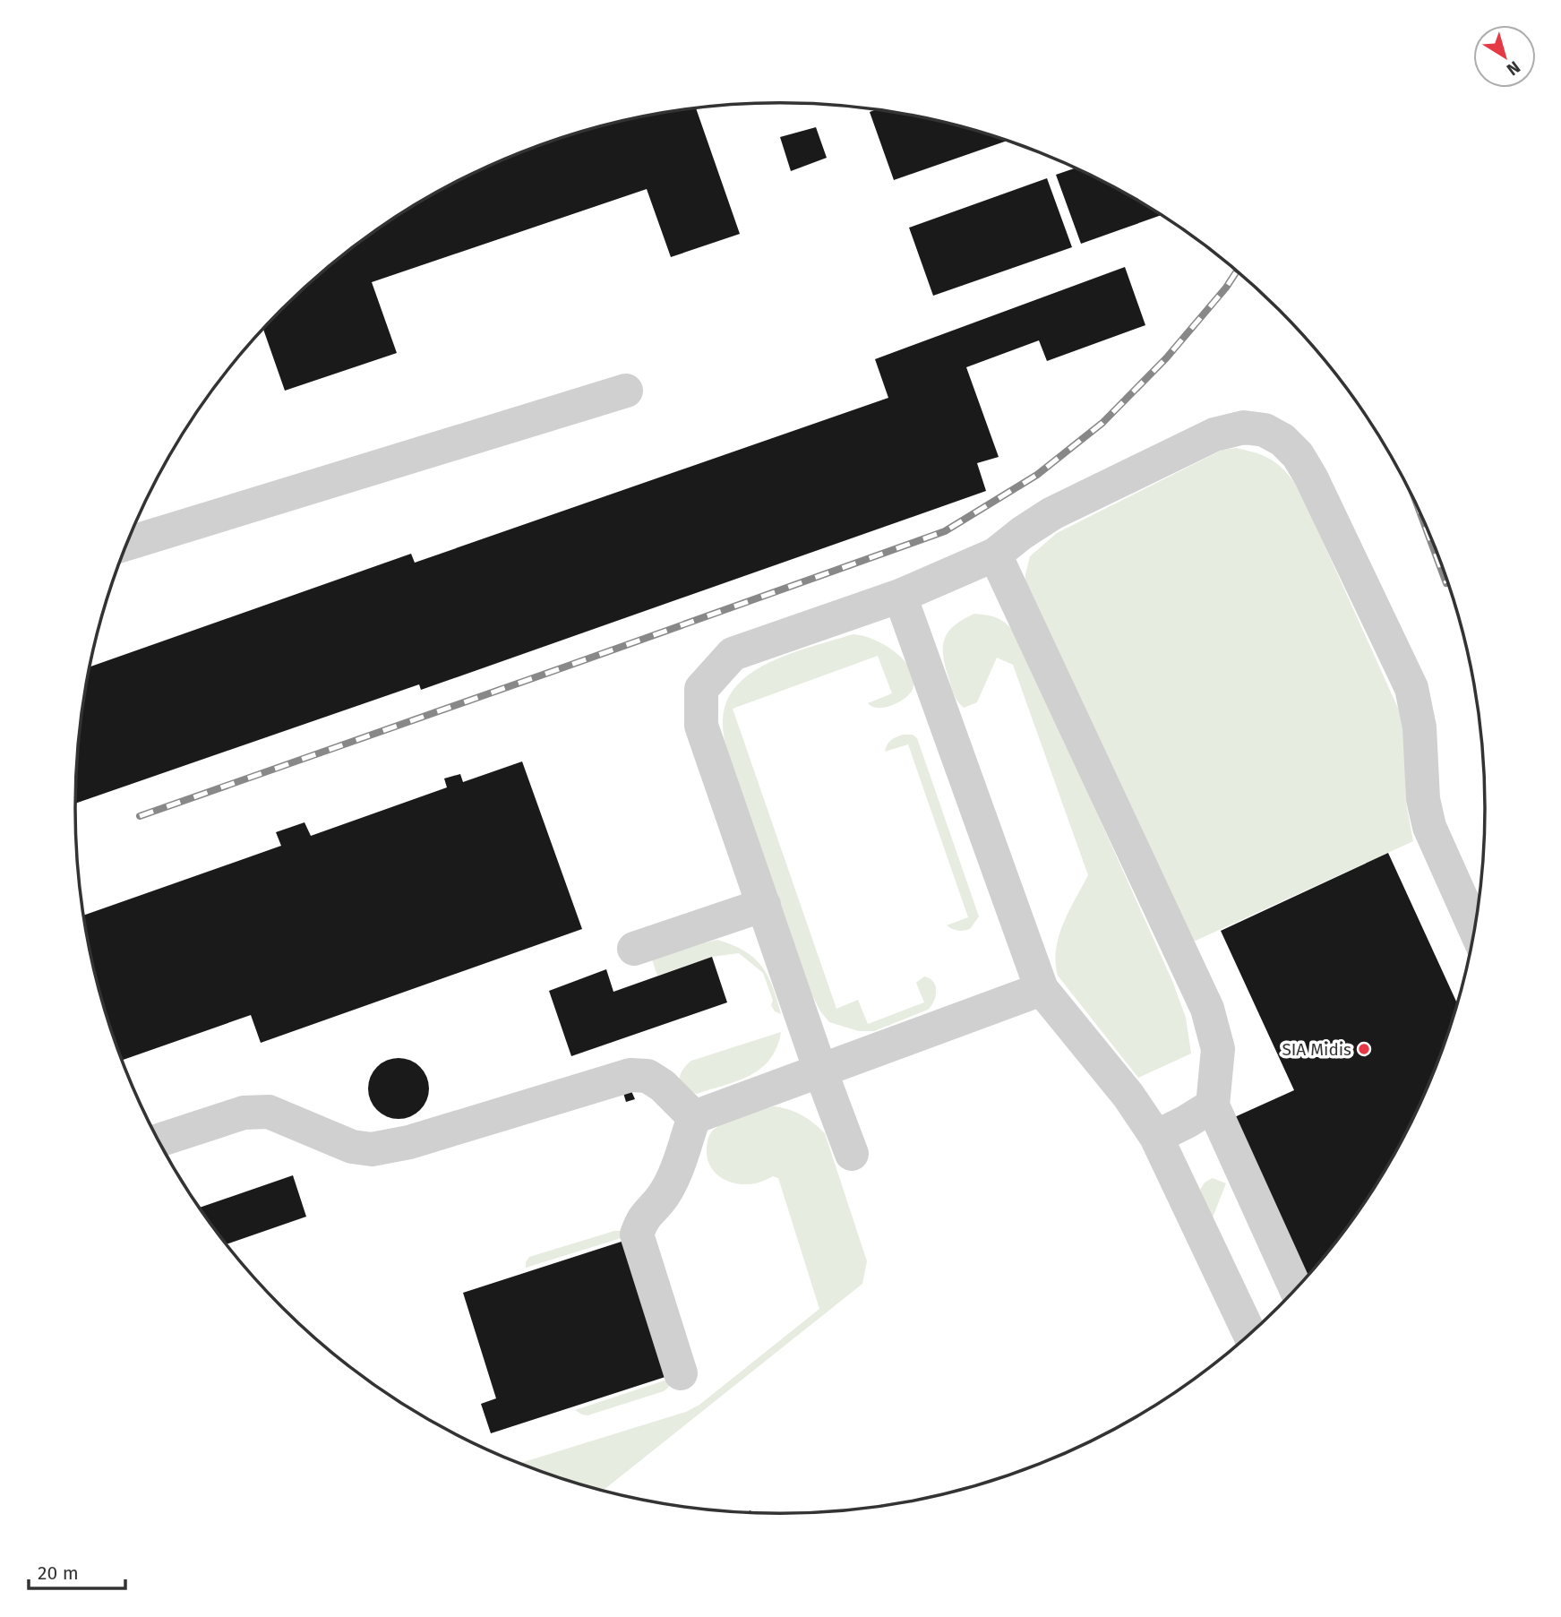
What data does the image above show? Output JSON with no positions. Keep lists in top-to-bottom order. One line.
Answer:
{"places":["SIA Midis"],"scale_bar":"20 m","north":"bottom right"}
